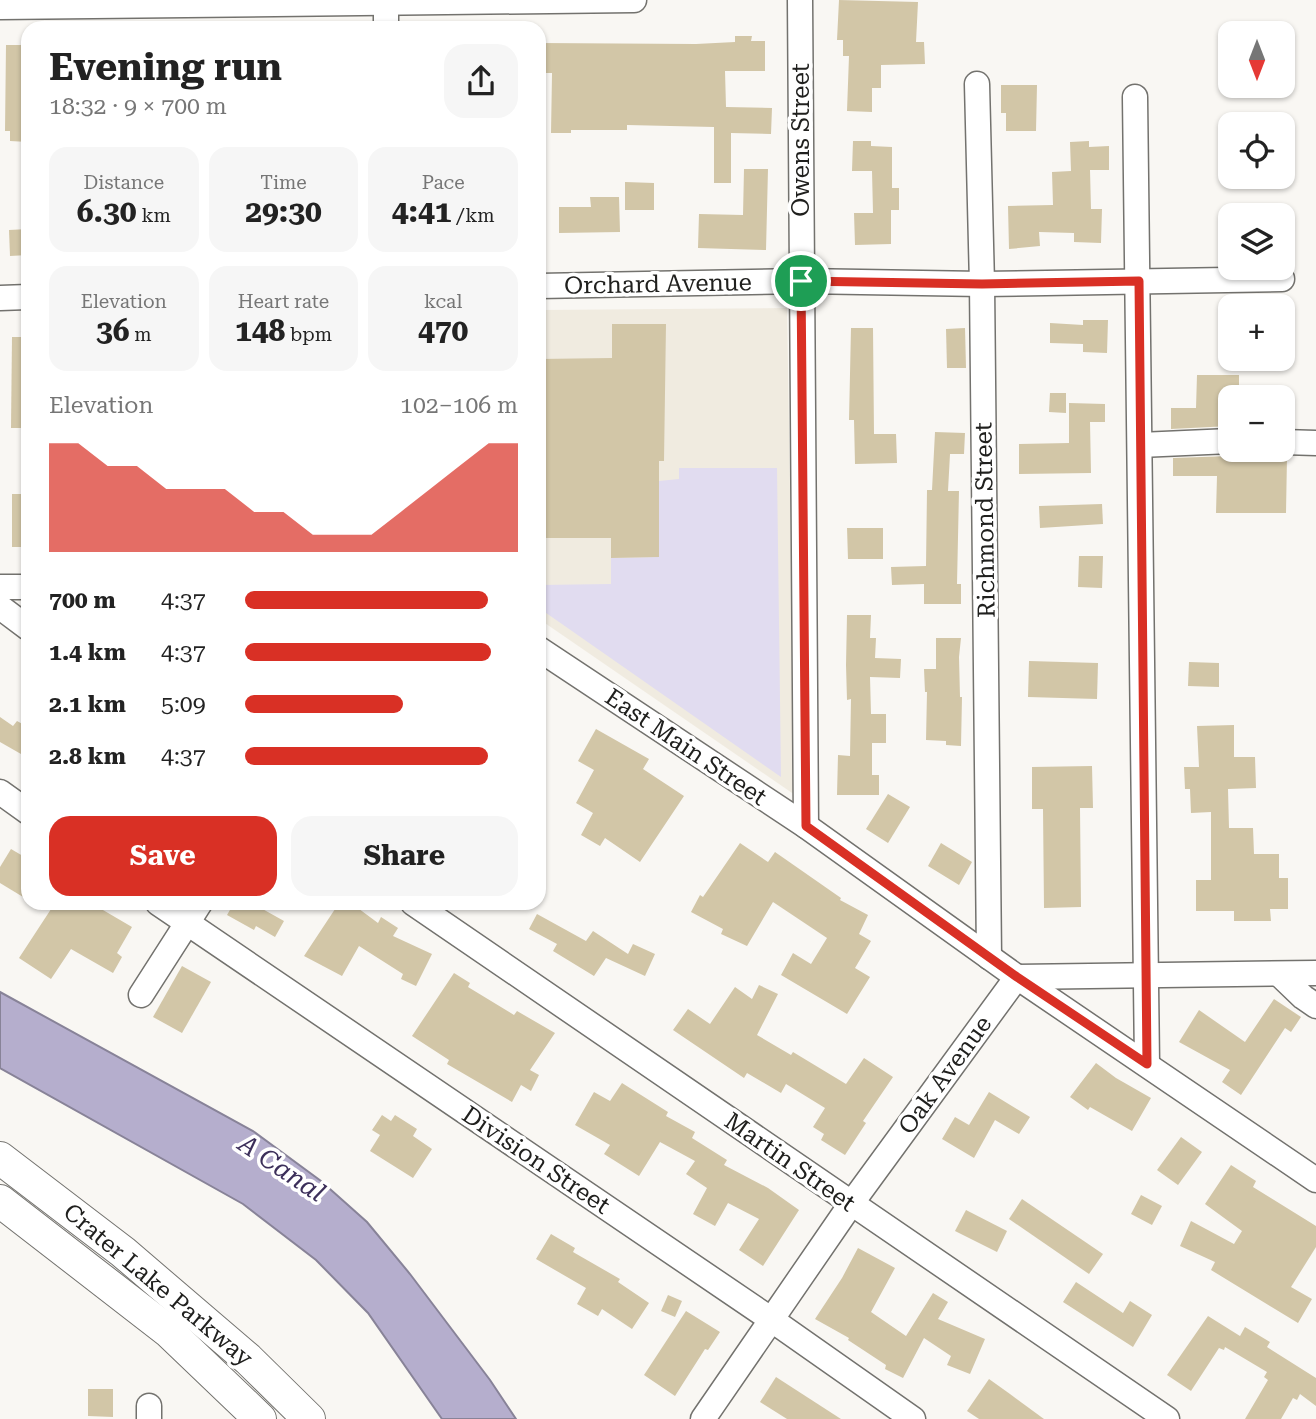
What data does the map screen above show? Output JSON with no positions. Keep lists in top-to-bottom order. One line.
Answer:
{"streets":{"main road":["Crater Lake Parkway"],"street":["Owens Street","Orchard Avenue","Richmond Street","East Main Street","Oak Avenue","Division Street","Martin Street"]},"crossings":[["Owens Street","Orchard Avenue"],["Owens Street","East Main Street"],["Orchard Avenue","Richmond Street"],["Richmond Street","East Main Street"],["East Main Street","Oak Avenue"],["Oak Avenue","Division Street"],["Oak Avenue","Martin Street"]],"water":["A Canal"],"north":"bottom","page":{"map_buttons":["+","−"],"heading":["Evening run","18:32 · 9 × 700 m"],"stats":[["Distance","6.30 km"],["Time","29:30"],["Pace","4:41 /km"],["Elevation","36 m"],["Heart rate","148 bpm"],["kcal","470"]],"chart":["Elevation","102–106 m"],"list":[{"name":"700 m","note":"4:37"},{"name":"1.4 km","note":"4:37"},{"name":"2.1 km","note":"5:09"},{"name":"2.8 km","note":"4:37"}],"buttons":["Save","Share"]}}
